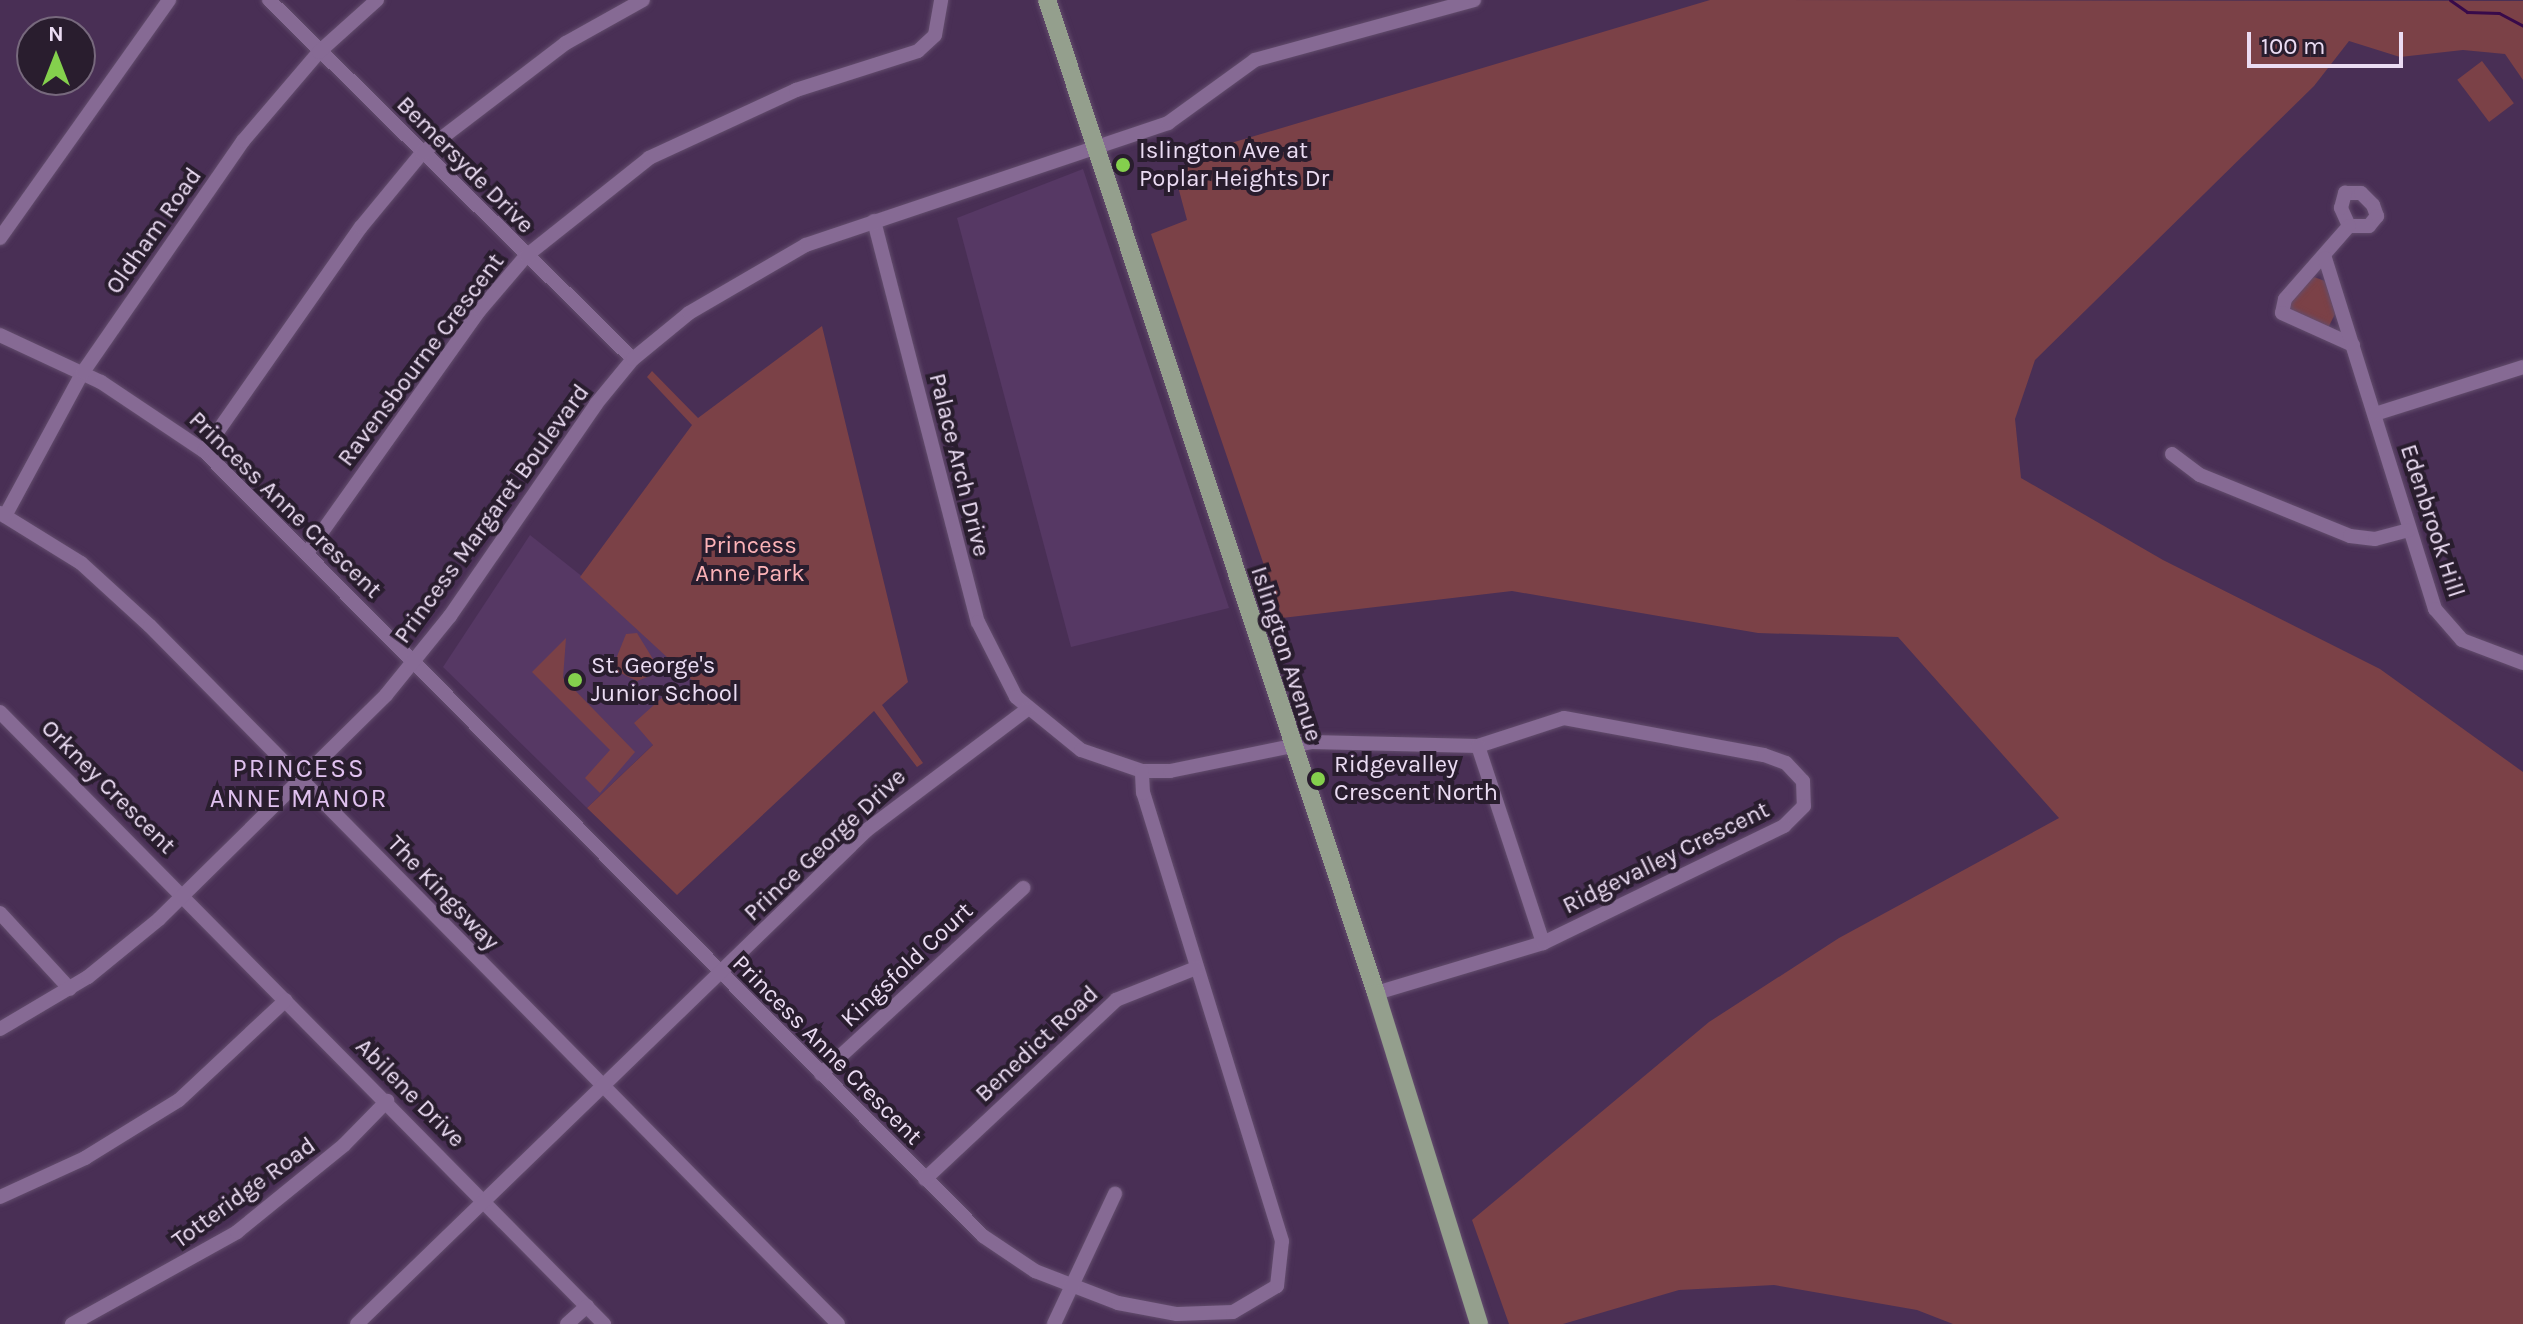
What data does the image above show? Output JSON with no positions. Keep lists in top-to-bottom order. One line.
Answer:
{"streets":{"main road":["Islington Avenue"],"street":["Bemersyde Drive","Oldham Road","Ravensbourne Crescent","Palace Arch Drive","Princess Anne Crescent","Princess Margaret Boulevard","Edenbrook Hill","Orkney Crescent","Prince George Drive","Ridgevalley Crescent","The Kingsway","Kingsfold Court","Benedict Road","Abilene Drive","Totteridge Road"]},"crossings":[["Bemersyde Drive","Oldham Road"],["Bemersyde Drive","Ravensbourne Crescent"],["Bemersyde Drive","Princess Margaret Boulevard"],["Oldham Road","Princess Anne Crescent"],["Oldham Road","The Kingsway"],["Ravensbourne Crescent","Princess Anne Crescent"],["Palace Arch Drive","Princess Margaret Boulevard"],["Palace Arch Drive","Prince George Drive"],["Princess Anne Crescent","Princess Margaret Boulevard"],["Princess Anne Crescent","Prince George Drive"],["Princess Anne Crescent","Kingsfold Court"],["Princess Anne Crescent","Benedict Road"],["Princess Margaret Boulevard","Islington Avenue"],["Princess Margaret Boulevard","Orkney Crescent"],["Princess Margaret Boulevard","The Kingsway"],["Princess Margaret Boulevard","Abilene Drive"],["Islington Avenue","Ridgevalley Crescent"],["Orkney Crescent","Abilene Drive"],["Prince George Drive","The Kingsway"],["Prince George Drive","Abilene Drive"],["Abilene Drive","Totteridge Road"]],"districts":["PRINCESS ANNE MANOR"],"parks":["Princess Anne Park"],"places":["Islington Ave at Poplar Heights Dr","St. George's Junior School","Ridgevalley Crescent North"],"scale_bar":"100 m","north":"top"}
